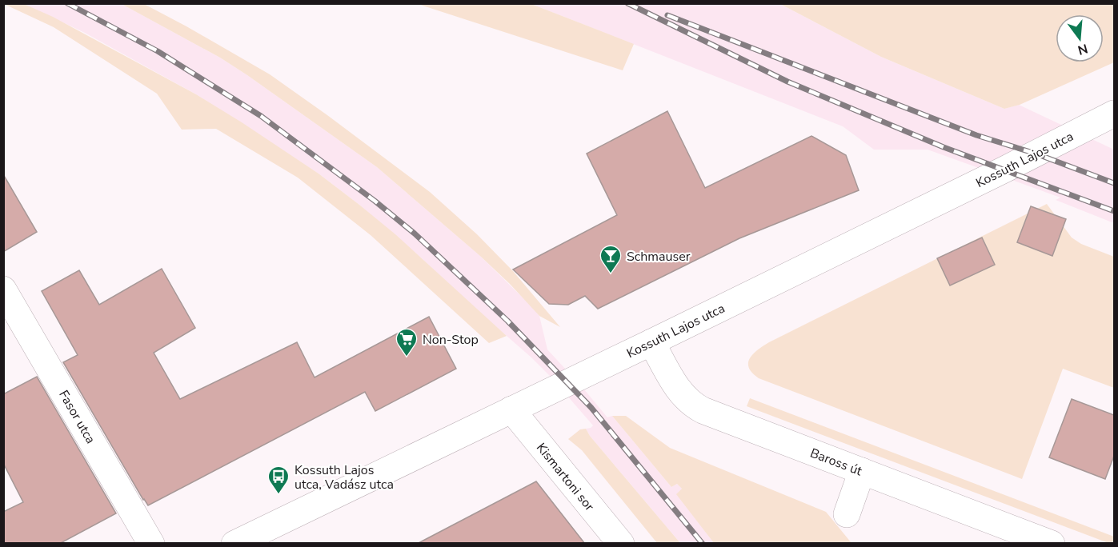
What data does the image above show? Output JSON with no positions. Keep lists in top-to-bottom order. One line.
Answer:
{"streets":{"street":["Kossuth Lajos utca","Fasor utca","Baross út","Kismartoni sor"]},"crossings":[["Kossuth Lajos utca","Baross út"],["Kossuth Lajos utca","Kismartoni sor"]],"places":{"bar":["Schmauser"],"supermarket":["Non-Stop"],"bus stop":["Kossuth Lajos utca, Vadász utca"]},"north":"bottom"}
